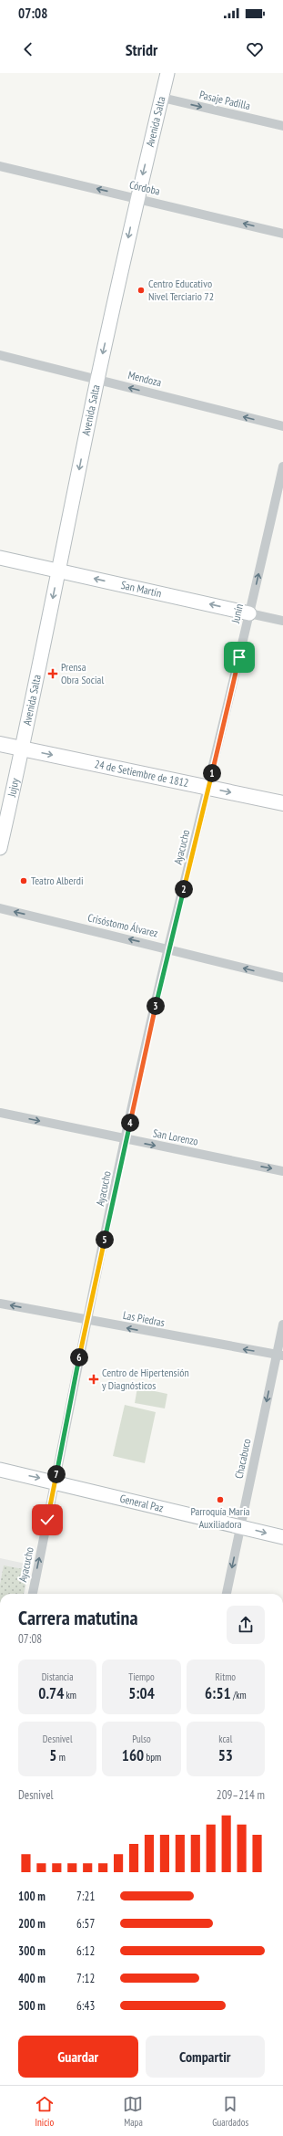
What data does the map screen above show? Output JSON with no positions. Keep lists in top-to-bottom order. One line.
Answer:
{"streets":{"main road":["24 de Setiembre de 1812"],"street":["Pasaje Padilla","Avenida Salta","Córdoba","Mendoza","San Martín","Junín","Jujuy","Ayacucho","Crisóstomo Álvarez","San Lorenzo","Las Piedras","Chacabuco","General Paz"]},"crossings":[["Pasaje Padilla","Avenida Salta"],["Avenida Salta","Córdoba"],["Avenida Salta","Mendoza"],["Avenida Salta","San Martín"],["Avenida Salta","24 de Setiembre de 1812"],["Avenida Salta","Jujuy"],["San Martín","Junín"],["Junín","24 de Setiembre de 1812"],["Junín","Ayacucho"],["24 de Setiembre de 1812","Jujuy"],["24 de Setiembre de 1812","Ayacucho"],["Ayacucho","Crisóstomo Álvarez"],["Ayacucho","San Lorenzo"],["Ayacucho","Las Piedras"],["Ayacucho","General Paz"],["Las Piedras","Chacabuco"],["Chacabuco","General Paz"]],"one_way":["Pasaje Padilla","Avenida Salta","Córdoba","Mendoza","San Martín","Junín","24 de Setiembre de 1812","Crisóstomo Álvarez","San Lorenzo","Las Piedras","Chacabuco"],"places":{"other":["Centro Educativo Nivel Terciario 72","Teatro Alberdi","Parroquía María Auxiliadora"],"health":["Prensa Obra Social","Centro de Hipertensión y Diagnósticos"]},"page":{"status":"07:08","header":"Stridr","pins":["1","2","3","4","5","6","7"],"heading":["Carrera matutina","07:08"],"stats":[["Distancia","0.74 km"],["Tiempo","5:04"],["Ritmo","6:51 /km"],["Desnivel","5 m"],["Pulso","160 bpm"],["kcal","53"]],"chart":["Desnivel","209–214 m"],"list":[{"name":"100 m","note":"7:21"},{"name":"200 m","note":"6:57"},{"name":"300 m","note":"6:12"},{"name":"400 m","note":"7:12"},{"name":"500 m","note":"6:43"}],"buttons":["Guardar","Compartir"],"tabs":["Inicio","Mapa","Guardados"]}}
